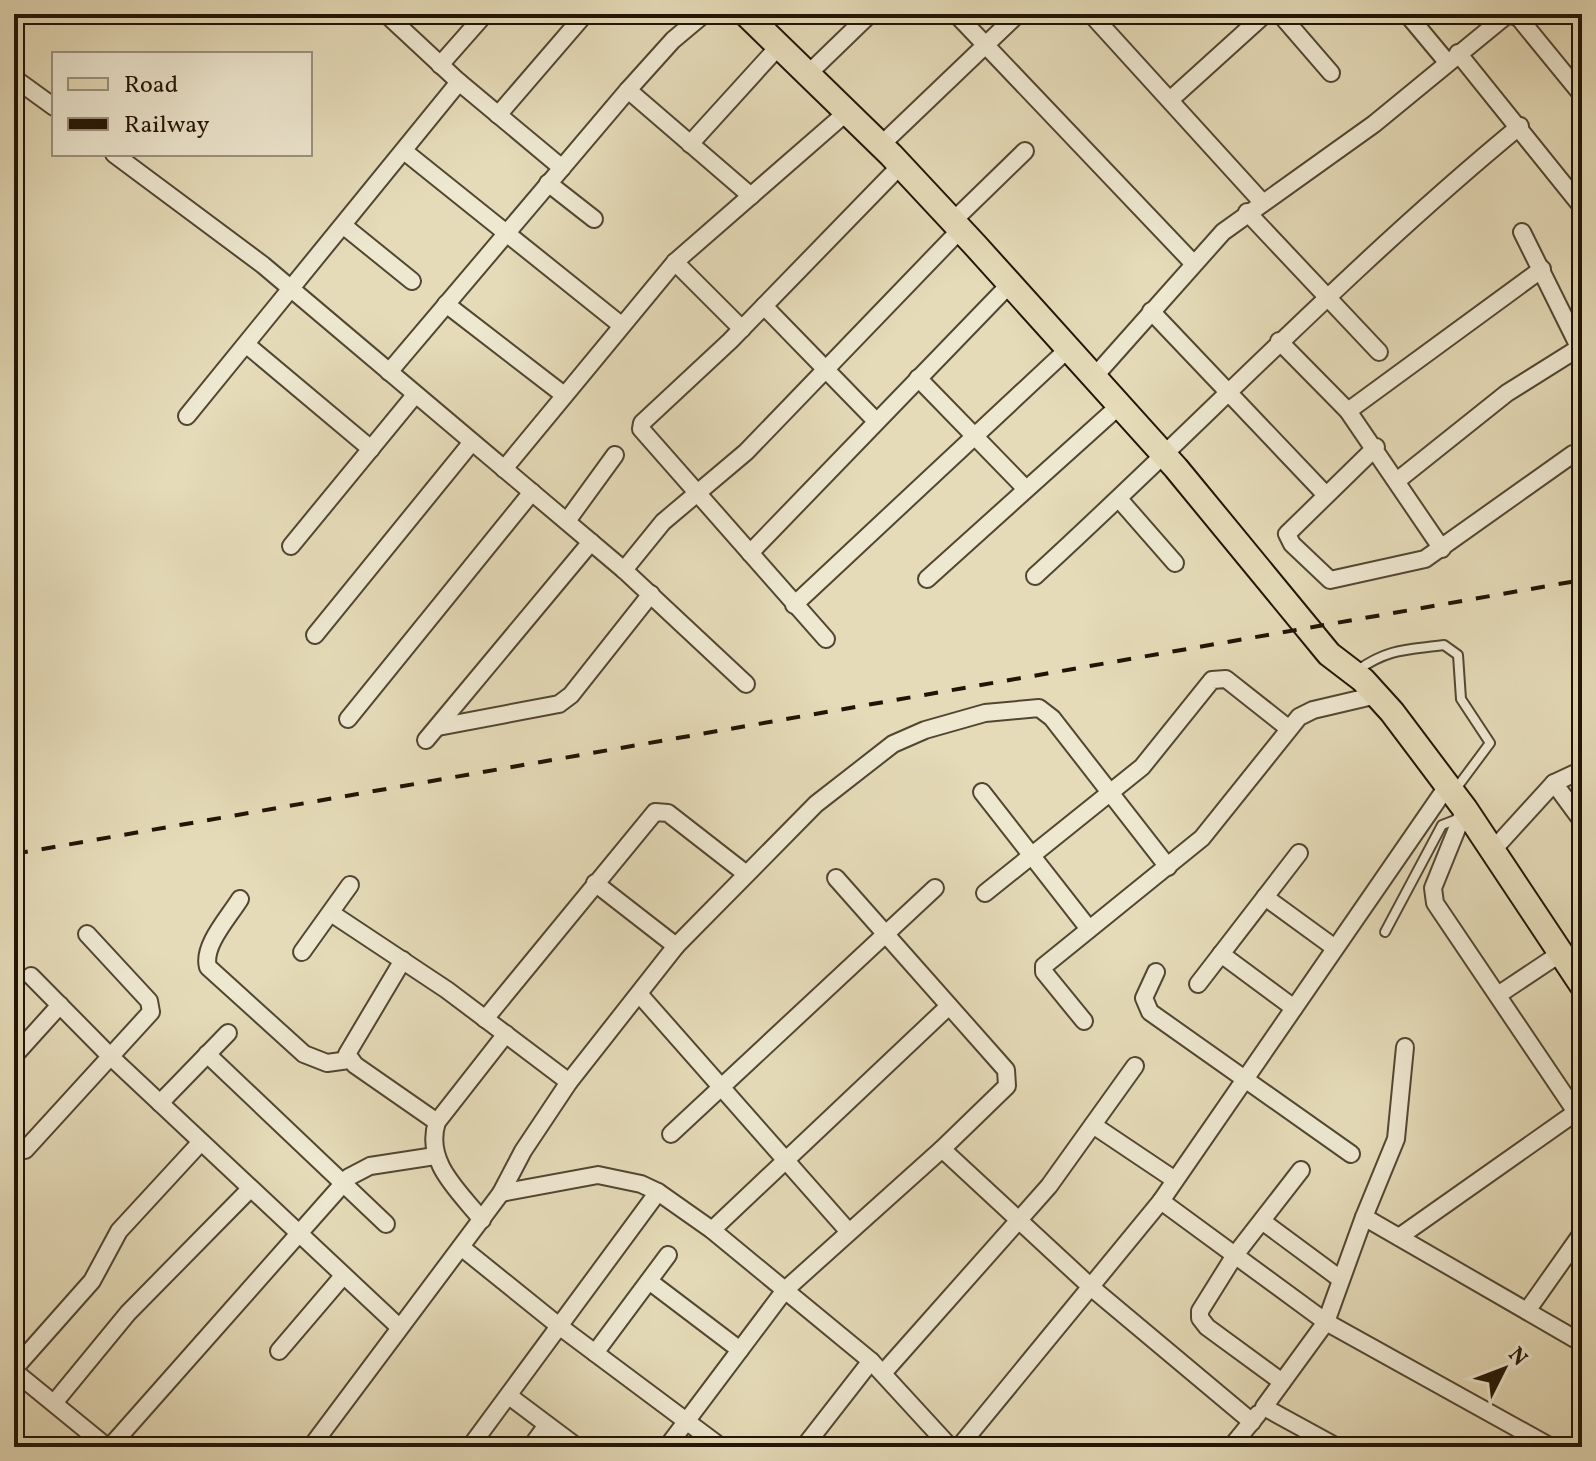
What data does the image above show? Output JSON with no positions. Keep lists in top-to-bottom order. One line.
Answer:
{"legend":["Road","Railway"],"north":"top right"}
